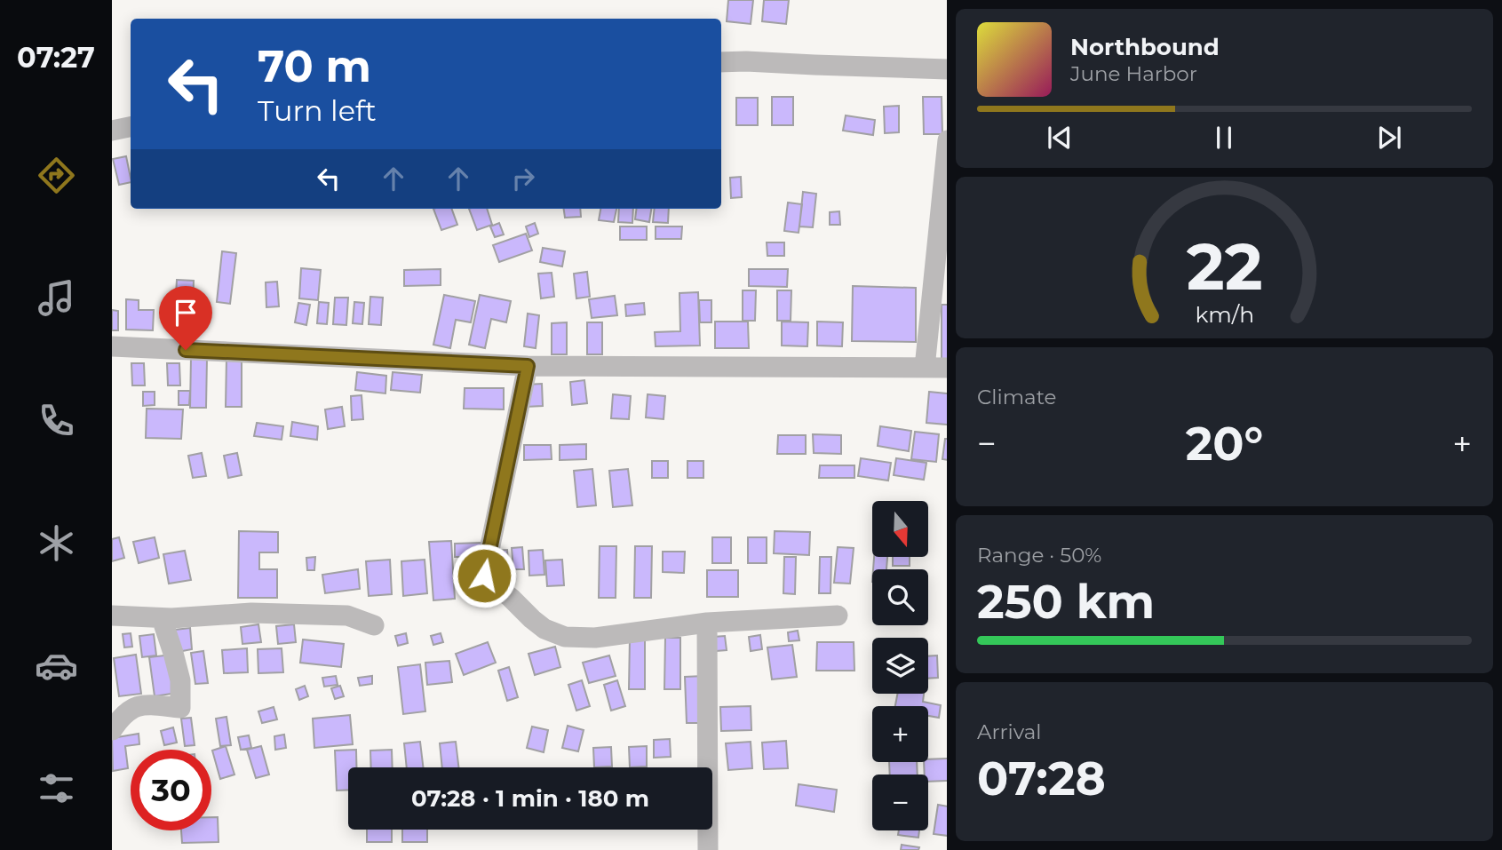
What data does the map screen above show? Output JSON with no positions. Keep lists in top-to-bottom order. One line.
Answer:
{"north":"bottom","page":{"tabs":"07:27","turn":["70 m","Turn left"],"song":["Northbound","June Harbor"],"tile":["Climate",["Range · 50%","250 km"],["Arrival","07:28"]],"heat":["−","20°","+"],"map_buttons":["+","−"],"limit":"30","trip":"07:28 · 1 min · 180 m","gauge":["22","km/h"]}}
